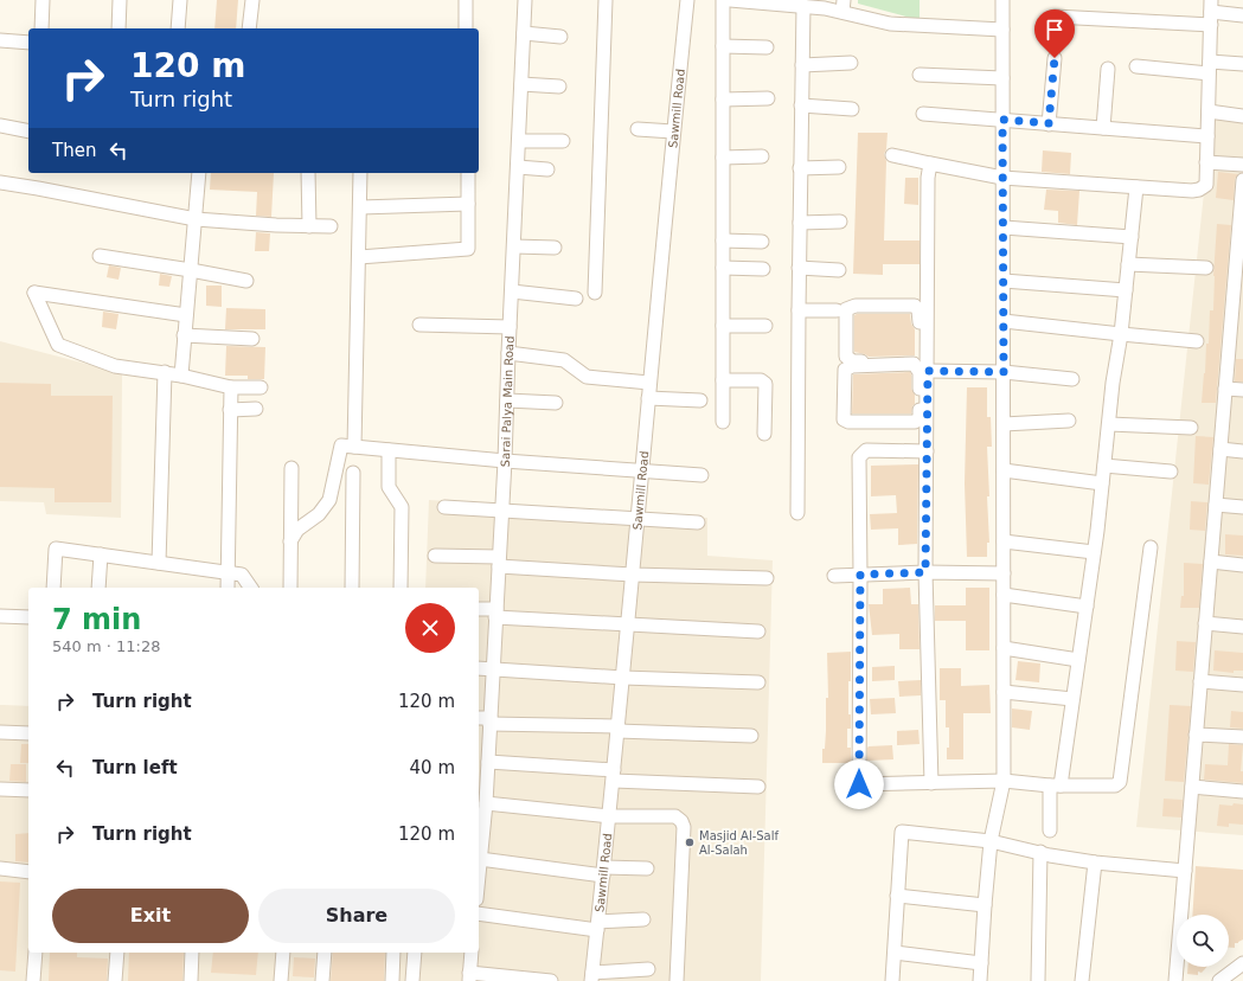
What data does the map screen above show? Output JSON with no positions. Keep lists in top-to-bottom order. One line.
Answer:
{"streets":{"street":["Sawmill Road","Sarai Palya Main Road"]},"places":["Masjid Al-Salf Al-Salah"],"page":{"turn":["120 m","Turn right"],"then":"Then","heading":["7 min","540 m · 11:28"],"list":[{"name":"Turn right","value":"120 m"},{"name":"Turn left","value":"40 m"},{"name":"Turn right","value":"120 m"}],"buttons":["Exit","Share"]}}
